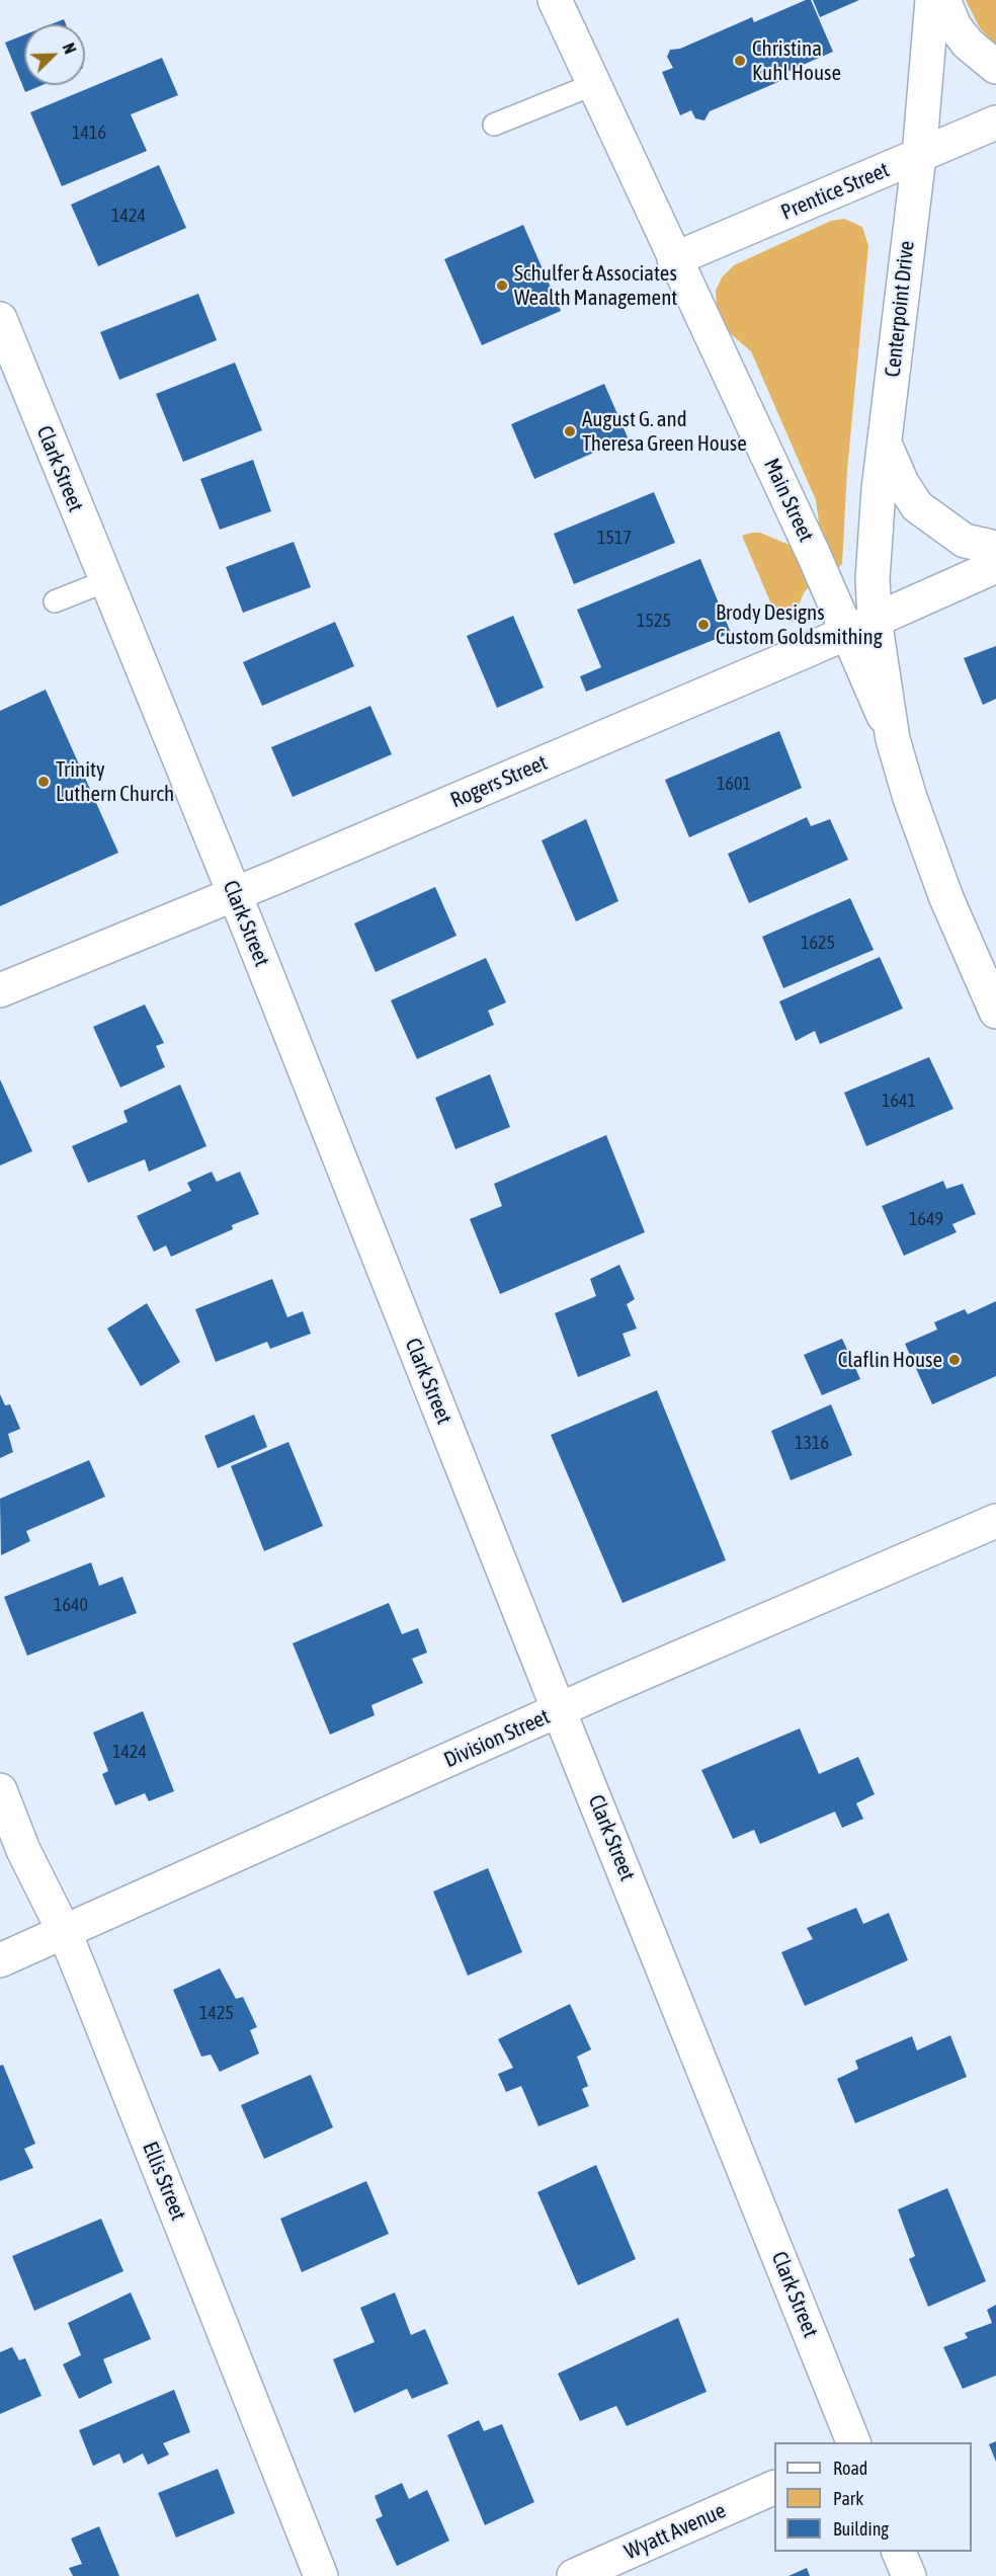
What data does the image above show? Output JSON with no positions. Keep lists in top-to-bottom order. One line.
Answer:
{"streets":{"main road":["Prentice Street","Centerpoint Drive","Clark Street","Main Street","Rogers Street","Division Street","Ellis Street","Wyatt Avenue"]},"crossings":[["Prentice Street","Centerpoint Drive"],["Prentice Street","Main Street"],["Centerpoint Drive","Main Street"],["Centerpoint Drive","Rogers Street"],["Clark Street","Rogers Street"],["Clark Street","Division Street"],["Main Street","Rogers Street"],["Division Street","Ellis Street"]],"places":["Christina Kuhl House","Schulfer & Associates Wealth Management","August G. and Theresa Green House","Brody Designs Custom Goldsmithing","Trinity Luthern Church","Claflin House"],"house_numbers":["1416","1424","1517","1525","1601","1625","1641","1649","1316","1640","1424","1425"],"legend":["Road","Park","Building"],"north":"top right"}
